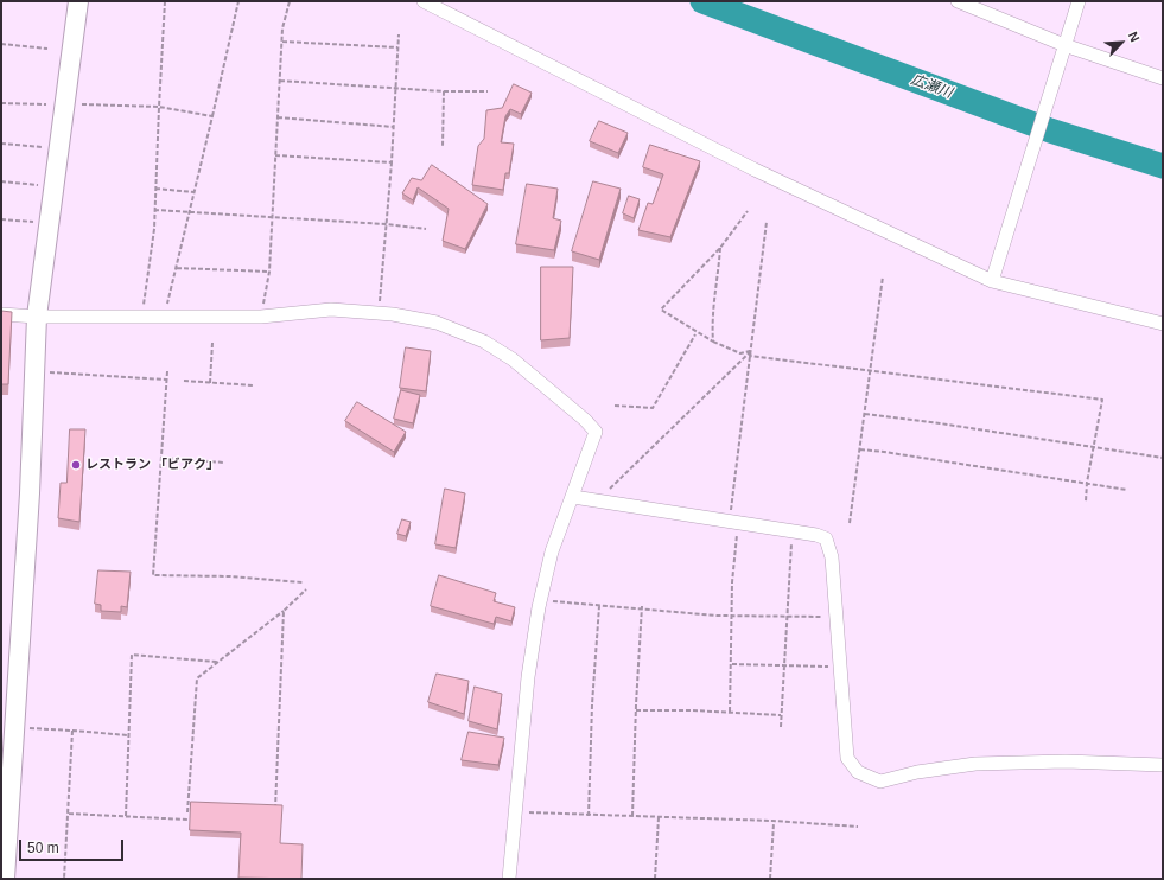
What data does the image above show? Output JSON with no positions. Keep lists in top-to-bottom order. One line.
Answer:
{"water":["広瀬川"],"places":["レストラン 「ビアク」"],"scale_bar":"50 m","north":"top right"}
